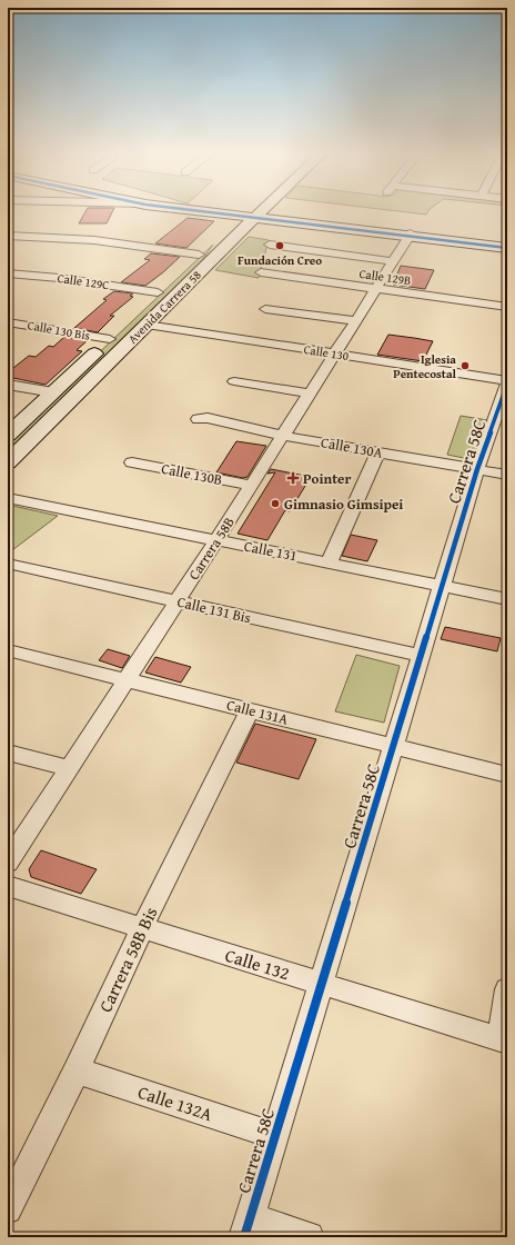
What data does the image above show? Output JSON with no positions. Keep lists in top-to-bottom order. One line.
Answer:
{"streets":{"main road":["Avenida Carrera 58"],"street":["Calle 129B","Calle 129C","Calle 130 Bis","Calle 130","Calle 130A","Carrera 58C","Calle 130B","Carrera 58B","Calle 131","Calle 131 Bis","Calle 131A","Carrera 58B Bis","Calle 132","Calle 132A"]},"crossings":[["Calle 129B","Carrera 58B"],["Calle 129C","Avenida Carrera 58"],["Avenida Carrera 58","Calle 130 Bis"],["Avenida Carrera 58","Calle 130"],["Calle 130","Carrera 58C"],["Calle 130","Carrera 58B"],["Calle 130A","Carrera 58C"],["Calle 130A","Carrera 58B"],["Carrera 58C","Calle 131"],["Carrera 58C","Calle 131 Bis"],["Carrera 58C","Calle 131A"],["Carrera 58C","Calle 132"],["Carrera 58C","Calle 132A"],["Calle 130B","Carrera 58B"],["Carrera 58B","Calle 131"],["Carrera 58B","Calle 131 Bis"],["Carrera 58B","Calle 131A"],["Calle 131A","Carrera 58B Bis"],["Carrera 58B Bis","Calle 132"],["Carrera 58B Bis","Calle 132A"]],"places":{"other":["Fundación Creo","Iglesia Pentecostal","Gimnasio Gimsipei"],"health":["Pointer"]}}
